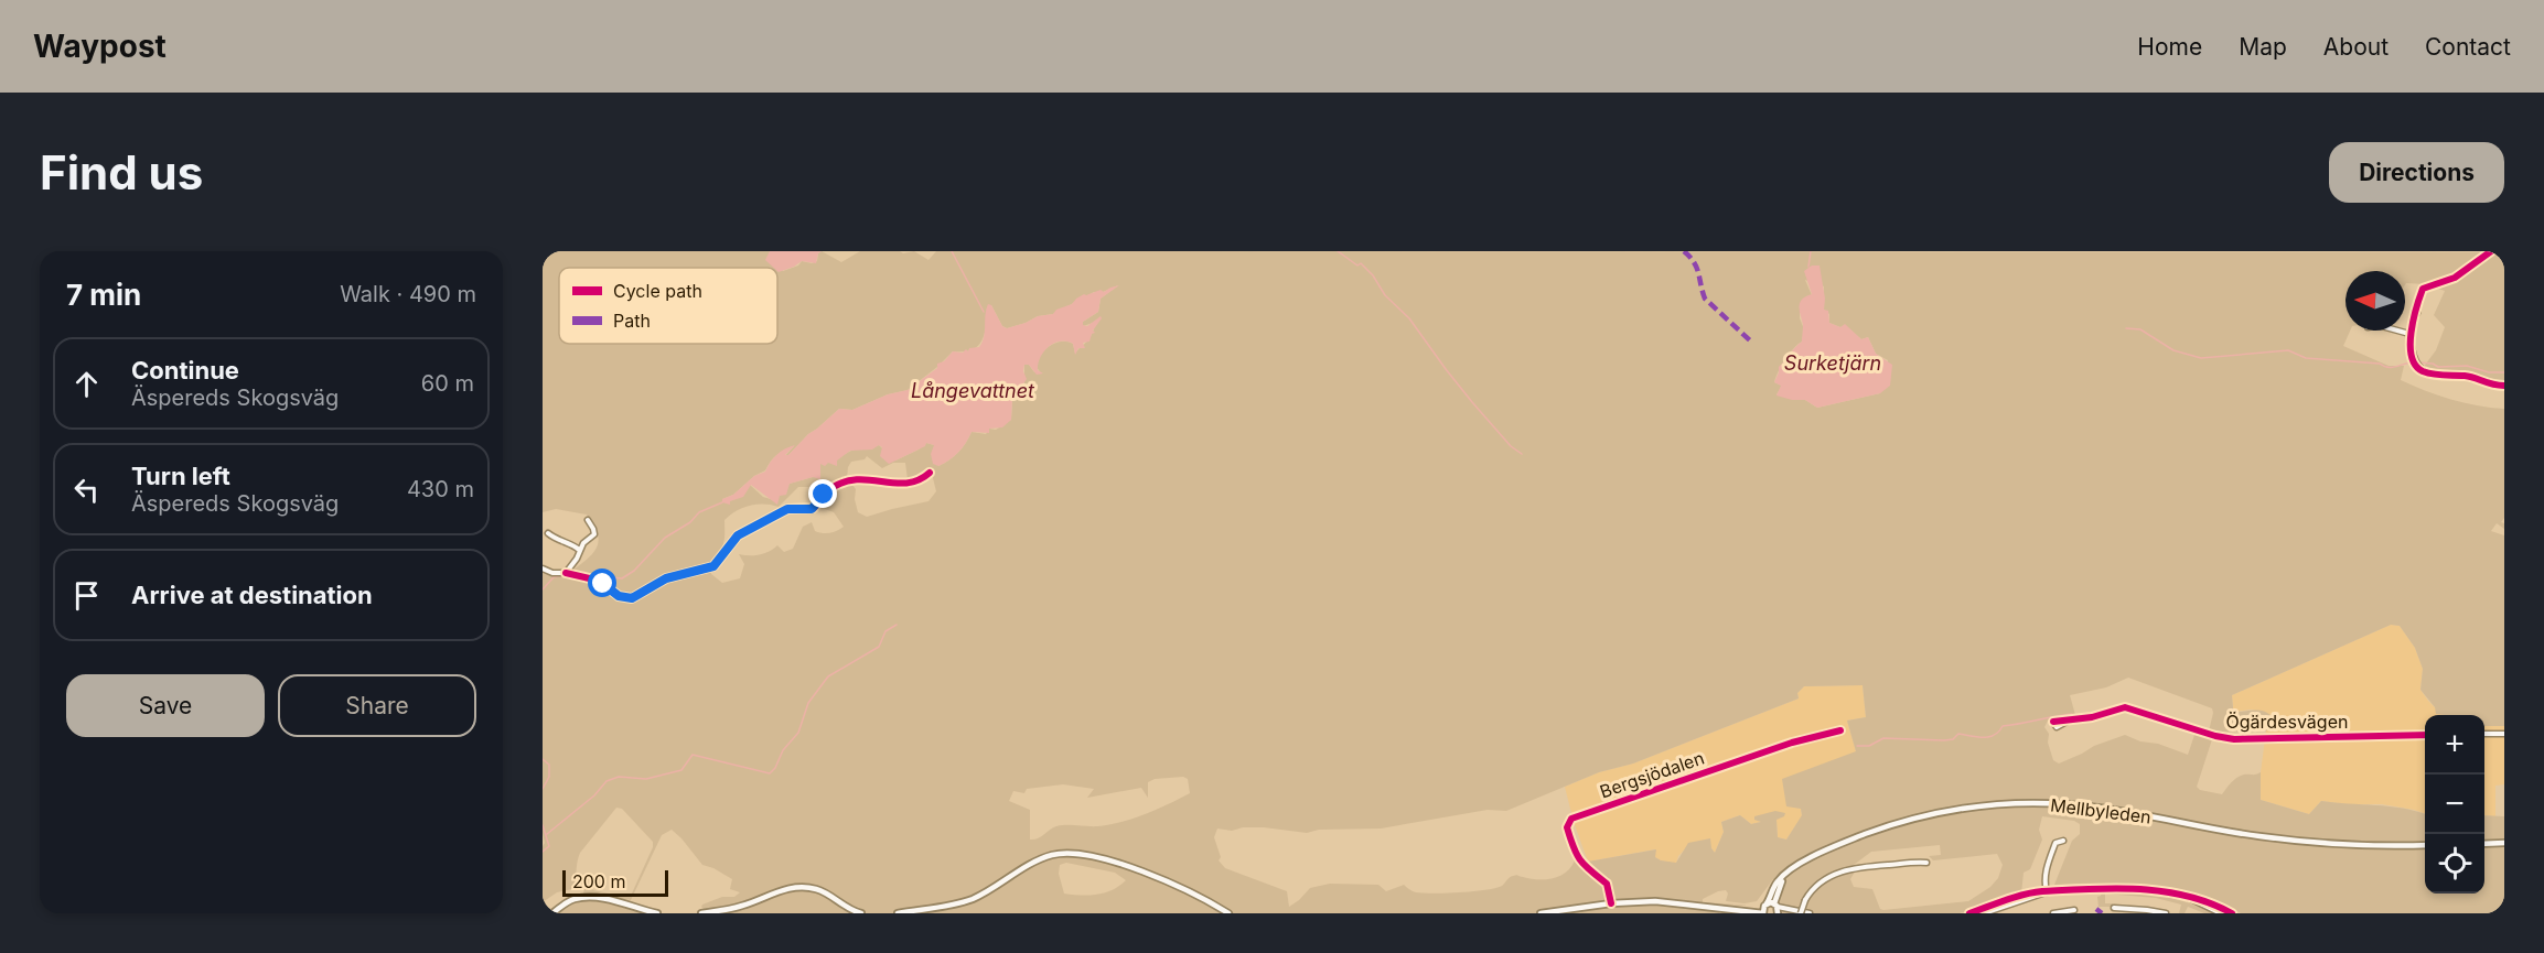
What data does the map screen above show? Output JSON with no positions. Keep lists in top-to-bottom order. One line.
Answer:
{"streets":{"main road":["Mellbyleden"],"street":["Ögärdesvägen","Bergsjödalen"]},"water":["Surketjärn","Långevattnet"],"legend":["Cycle path","Path"],"scale_bar":"200 m","north":"left","page":{"header":"Waypost","nav":["Home","Map","About","Contact"],"buttons":["Directions",["Save","Share"]],"title":"Find us","heading":["7 min","Walk · 490 m"],"list":[["Continue","Äspereds Skogsväg","60 m"],["Turn left","Äspereds Skogsväg","430 m"],"Arrive at destination"],"map_buttons":["+","−"],"scale":"200 m"}}
